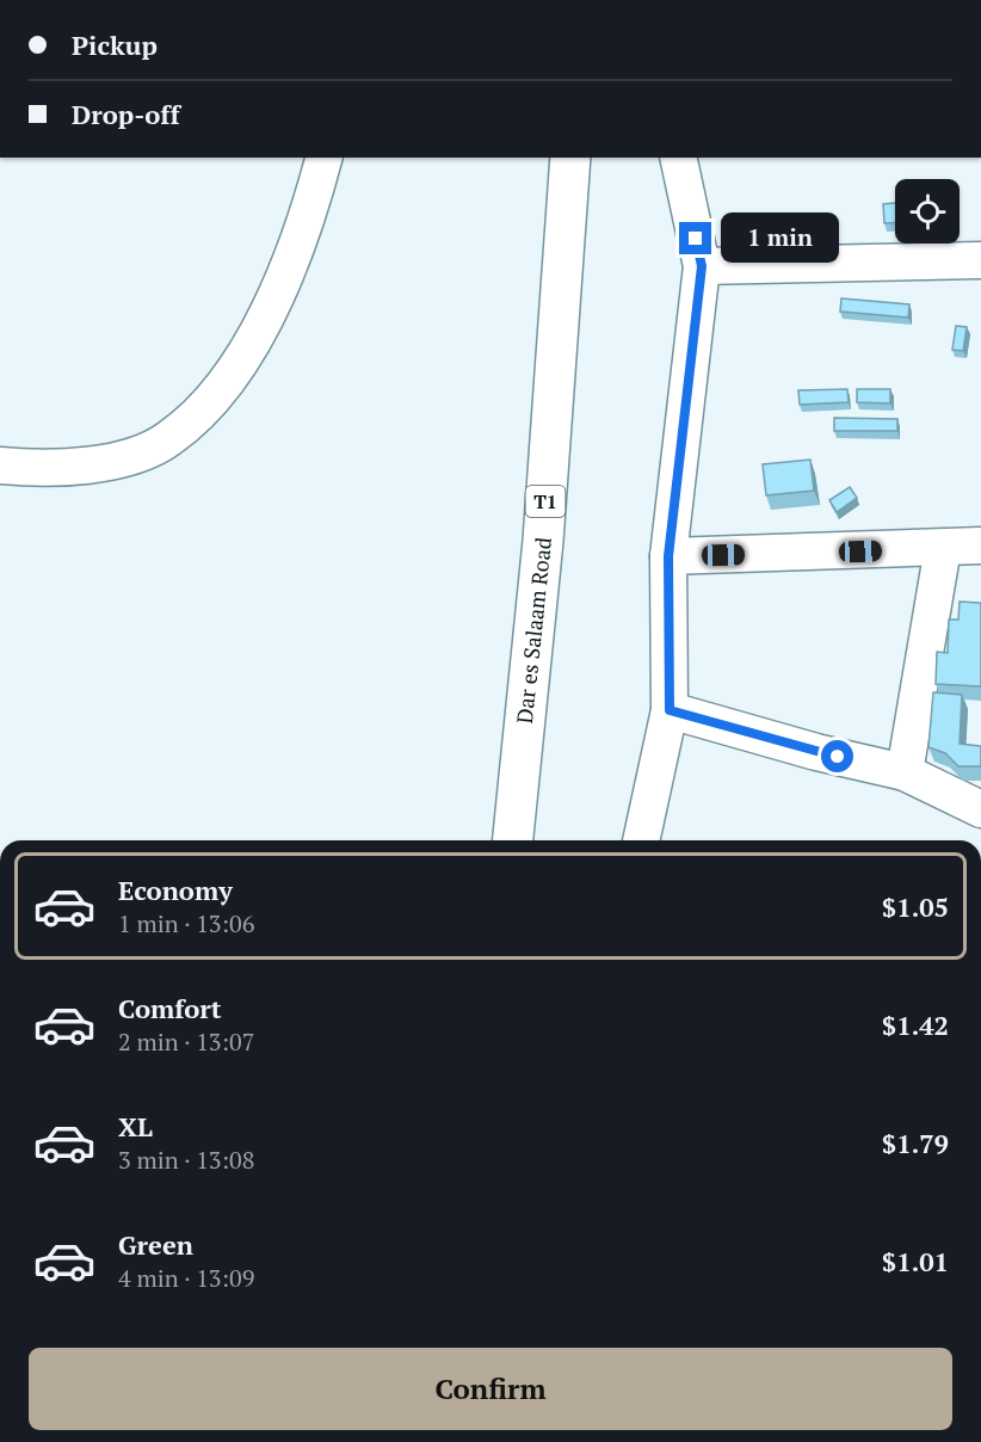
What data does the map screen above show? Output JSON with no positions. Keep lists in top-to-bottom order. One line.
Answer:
{"streets":{"highway":["T1","Dar es Salaam Road"]},"page":{"banner":["Pickup","Drop-off"],"bubble":"1 min","list":[{"name":"Economy","note":"1 min · 13:06","value":"$1.05"},{"name":"Comfort","note":"2 min · 13:07","value":"$1.42"},{"name":"XL","note":"3 min · 13:08","value":"$1.79"},{"name":"Green","note":"4 min · 13:09","value":"$1.01"}],"buttons":"Confirm"}}
